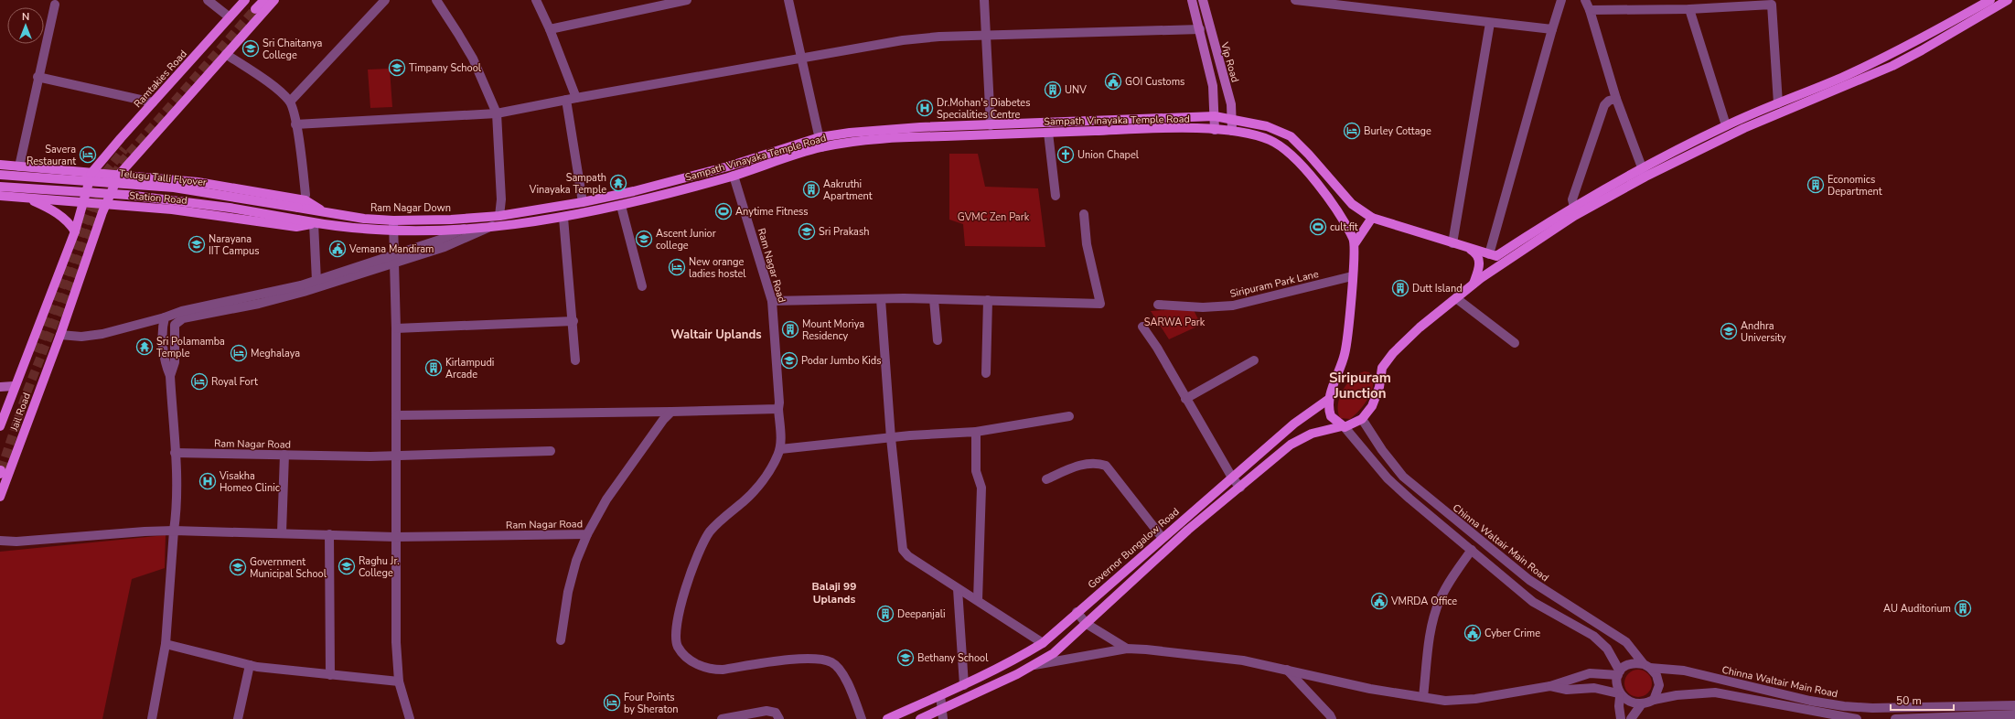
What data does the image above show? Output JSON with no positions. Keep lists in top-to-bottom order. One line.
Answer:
{"streets":{"main road":["Vip Road","Ramtakies Road","Sampath Vinayaka Temple Road","Telugu Talli Flyover","Station Road","Ram Nagar Down","Jail Road","Governor Bungalow Road"],"street":["Ram Nagar Road","Siripuram Park Lane","Chinna Waltair Main Road"]},"crossings":[["Vip Road","Sampath Vinayaka Temple Road"],["Ramtakies Road","Jail Road"],["Sampath Vinayaka Temple Road","Station Road"],["Sampath Vinayaka Temple Road","Ram Nagar Down"],["Sampath Vinayaka Temple Road","Ram Nagar Road"],["Telugu Talli Flyover","Ram Nagar Down"],["Station Road","Jail Road"]],"districts":["Waltair Uplands","Siripuram Junction","Balaji 99 Uplands"],"parks":["GVMC Zen Park","SARWA Park"],"places":{"school or university":["Sri Chaitanya College","Timpany School","Sri Prakash","Ascent Junior college","Narayana IIT Campus","Andhra University","Podar Jumbo Kids","Raghu Jr. College","Government Municipal School","Bethany School"],"public building":["GOI Customs","Vemana Mandiram","VMRDA Office","Cyber Crime"],"building":["UNV","Economics Department","Aakruthi Apartment","Dutt Island","Mount Moriya Residency","Kirlampudi Arcade","AU Auditorium","Deepanjali"],"hospital":["Dr.Mohan's Diabetes Specialities Centre","Visakha Homeo Clinic"],"hotel":["Burley Cottage","Savera Restaurant","New orange ladies hostel","Meghalaya","Royal Fort","Four Points by Sheraton"],"church":["Union Chapel"],"temple":["Sampath Vinayaka Temple","Sri Polamamba Temple"],"sports":["Anytime Fitness","cult.fit"]},"scale_bar":"50 m","north":"top"}
